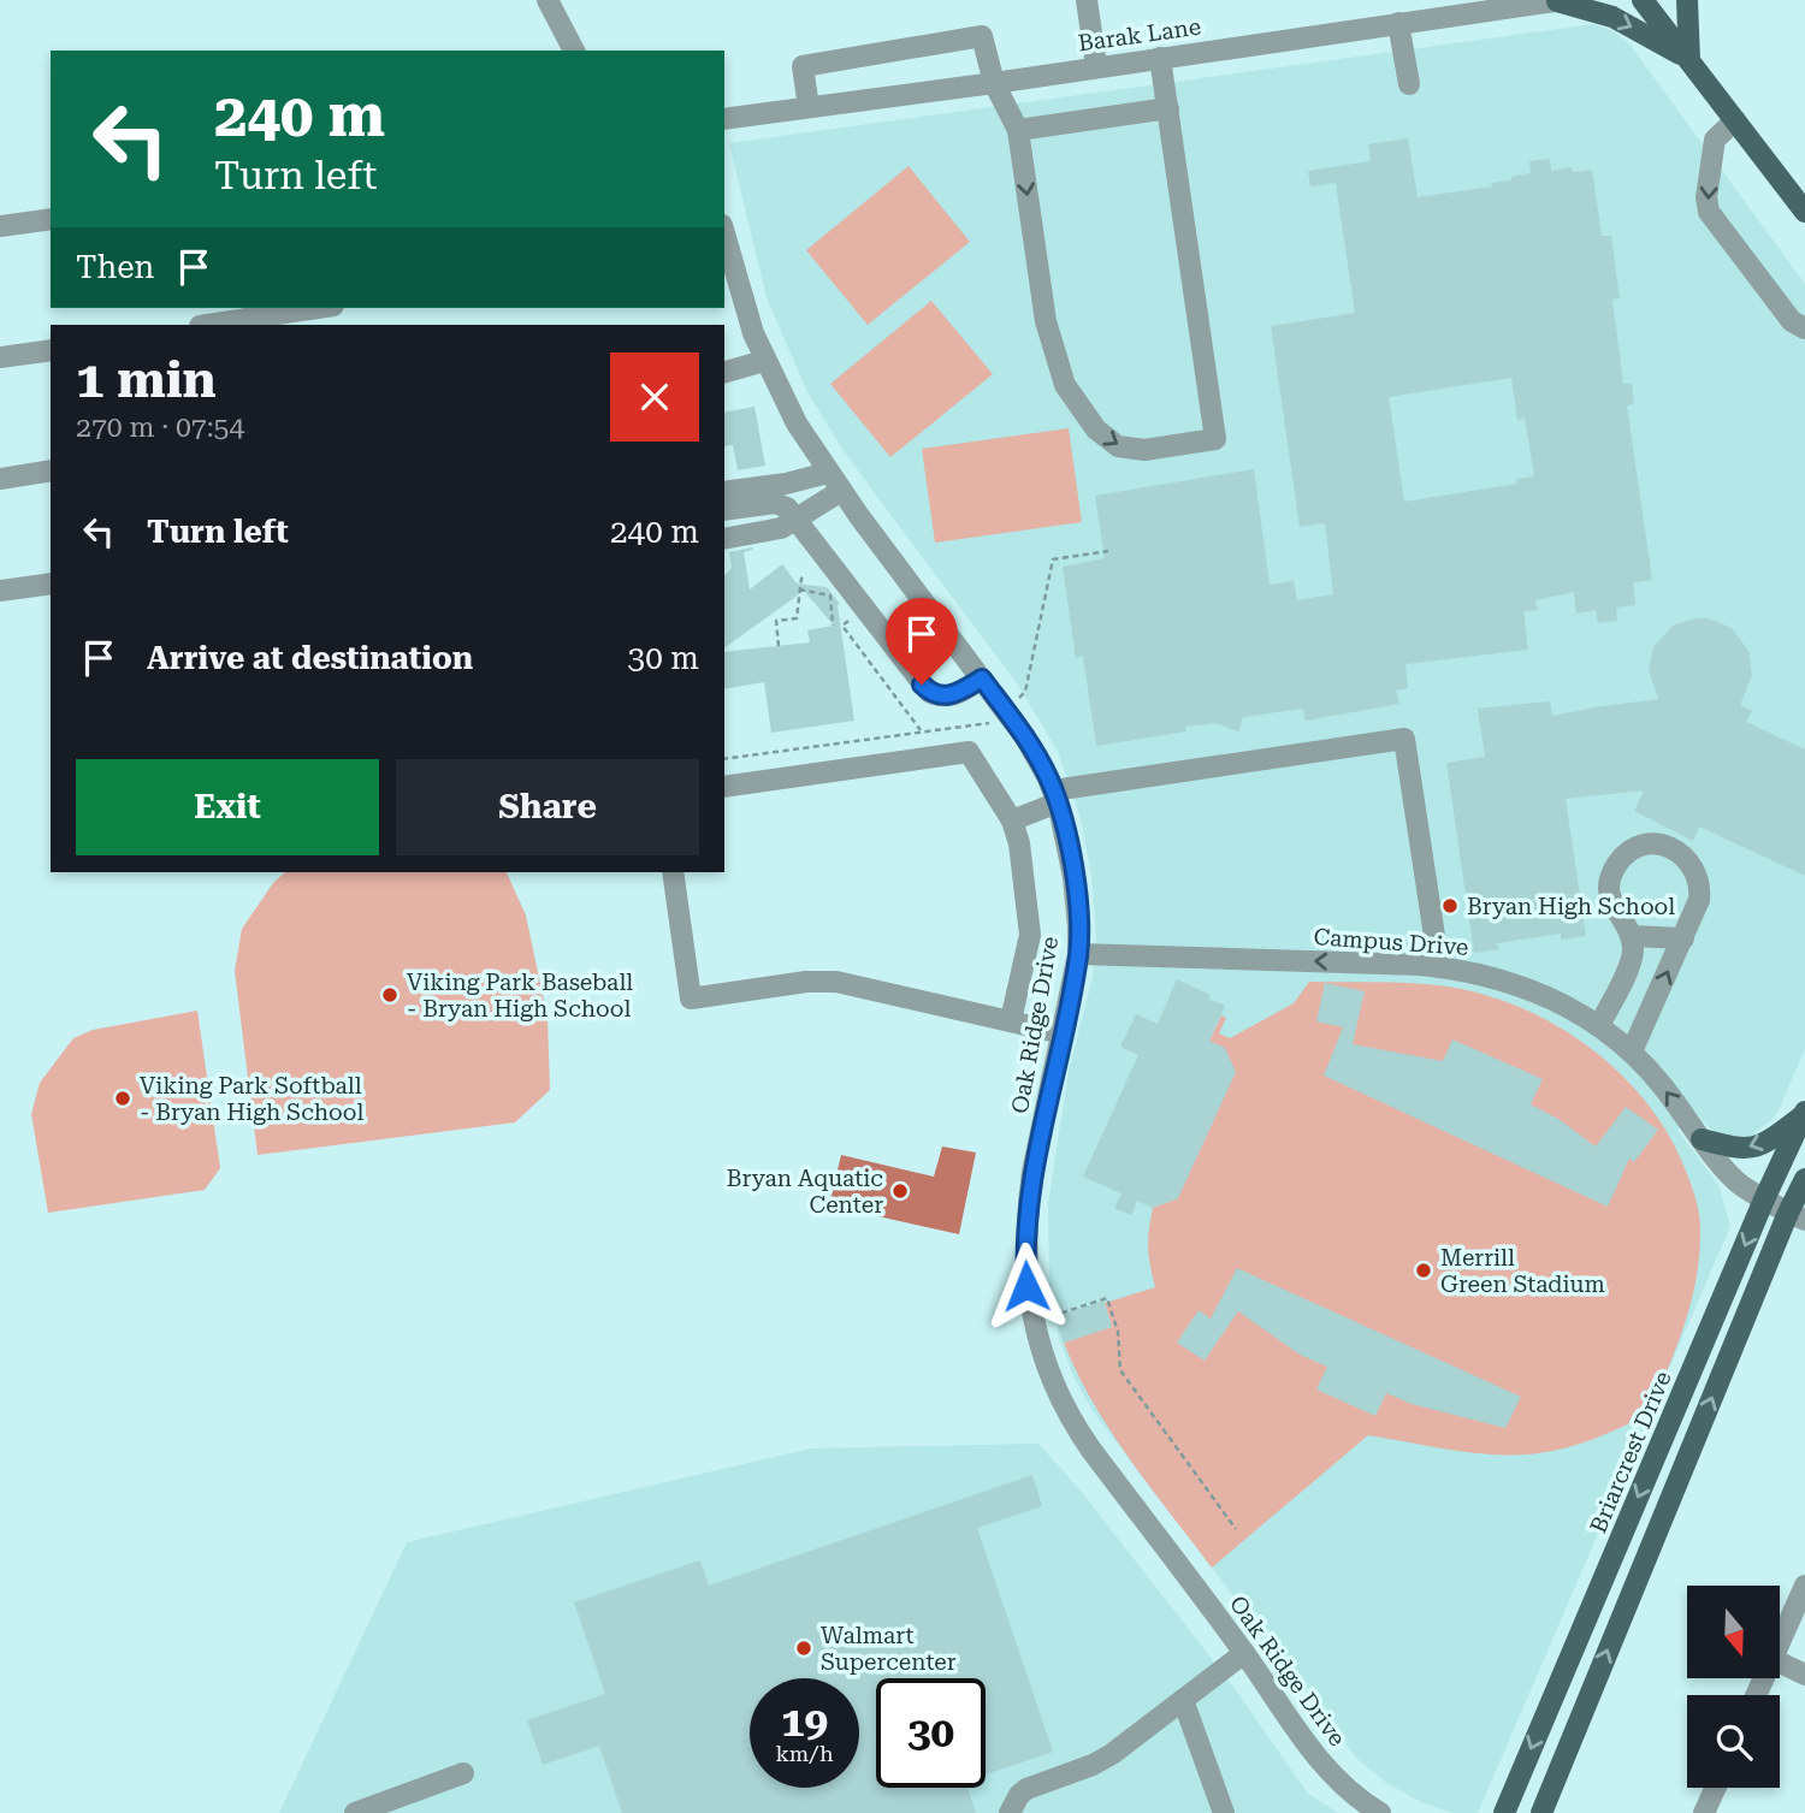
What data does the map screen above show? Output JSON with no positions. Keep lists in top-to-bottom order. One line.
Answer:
{"streets":{"main road":["Briarcrest Drive"],"street":["Barak Lane","Campus Drive","Oak Ridge Drive"]},"crossings":[["Campus Drive","Oak Ridge Drive"],["Campus Drive","Briarcrest Drive"]],"one_way":["Campus Drive"],"places":["Bryan High School","Viking Park Baseball - Bryan High School","Viking Park Softball - Bryan High School","Bryan Aquatic Center","Merrill Green Stadium","Walmart Supercenter"],"north":"bottom","page":{"turn":["240 m","Turn left"],"then":"Then","heading":["1 min","270 m · 07:54"],"list":[{"name":"Turn left","value":"240 m"},{"name":"Arrive at destination","value":"30 m"}],"buttons":["Exit","Share"],"speed":"19 km/h","limit":"30"}}
